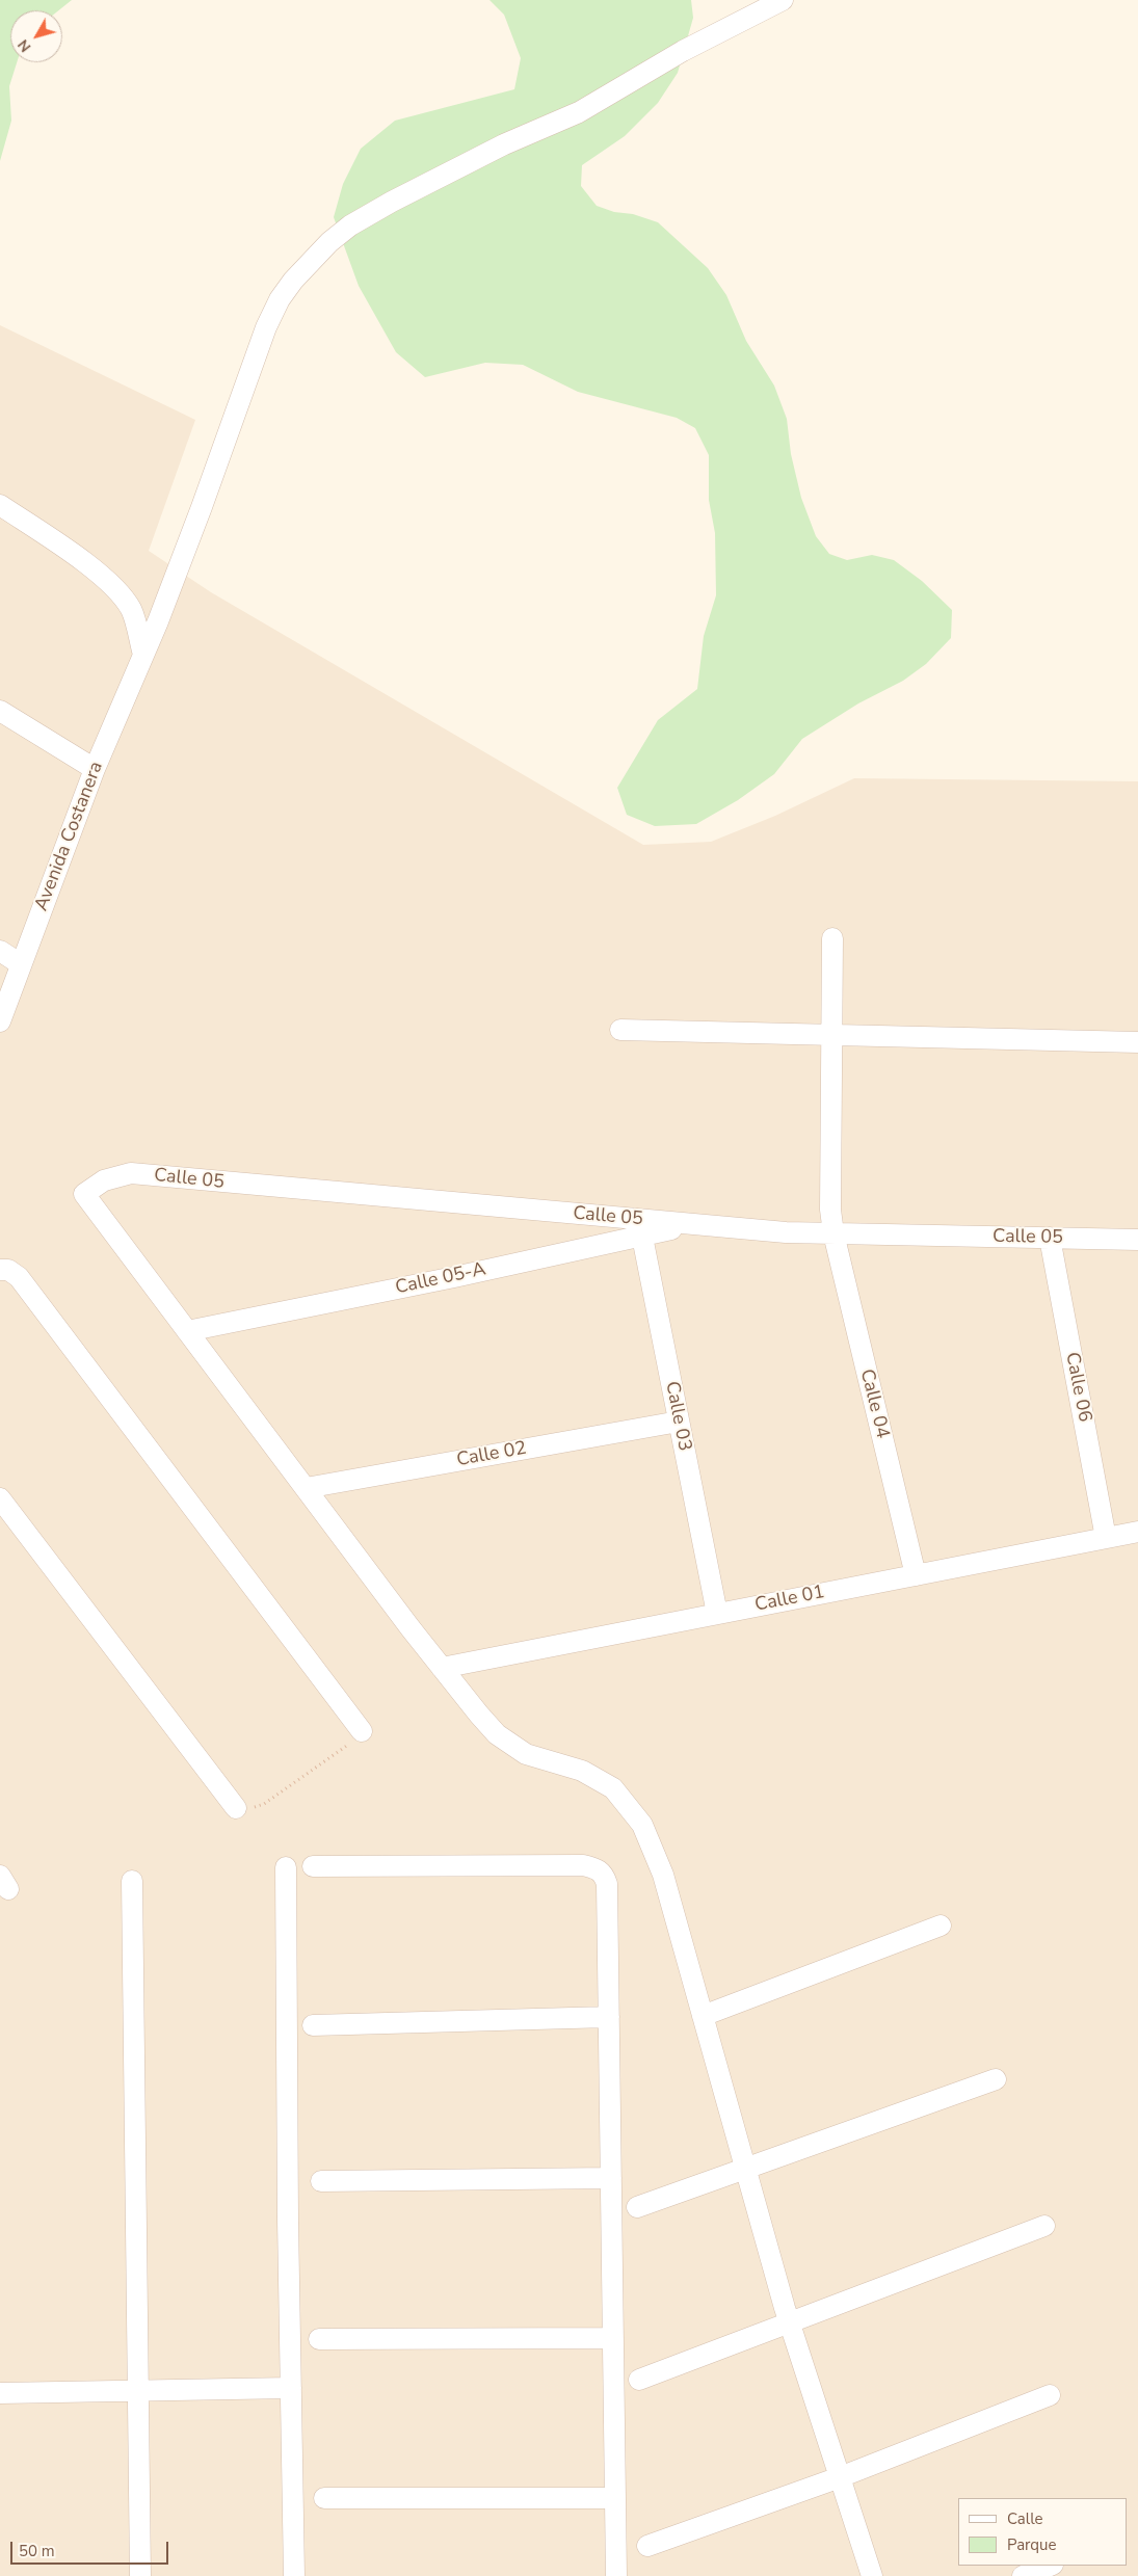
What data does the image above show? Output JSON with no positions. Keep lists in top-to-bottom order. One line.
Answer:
{"streets":{"street":["Avenida Costanera","Calle 05","Calle 05-A","Calle 06","Calle 04","Calle 03","Calle 02","Calle 01"]},"crossings":[["Calle 05","Calle 05-A"],["Calle 05","Calle 06"],["Calle 05","Calle 04"],["Calle 05","Calle 03"],["Calle 05-A","Calle 03"],["Calle 06","Calle 01"],["Calle 04","Calle 01"],["Calle 03","Calle 02"],["Calle 03","Calle 01"]],"legend":["Calle","Parque"],"scale_bar":"50 m","north":"bottom left"}
